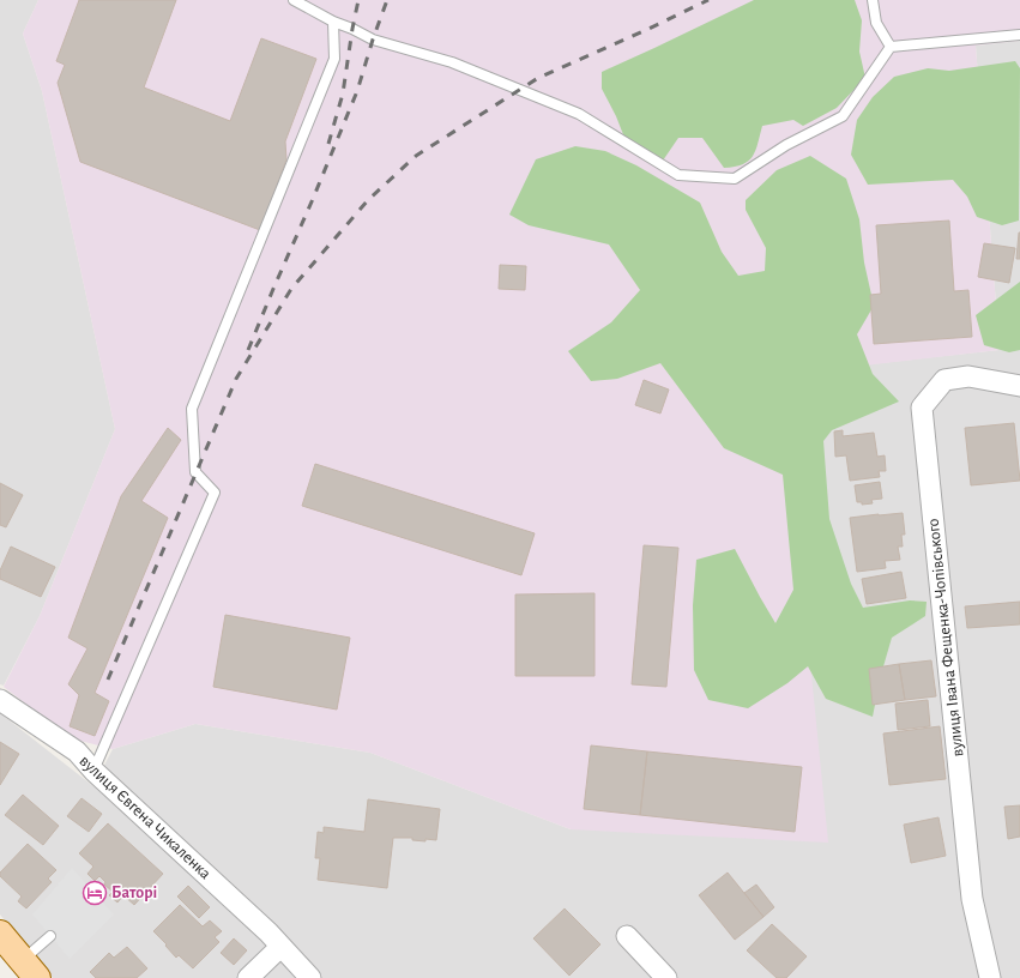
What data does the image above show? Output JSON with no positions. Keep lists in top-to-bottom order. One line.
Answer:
{"streets":{"street":["вулиця Івана Фещенка-Чопівського","вулиця Євгена Чикаленка"]},"places":{"hotel":["Баторі"]}}
